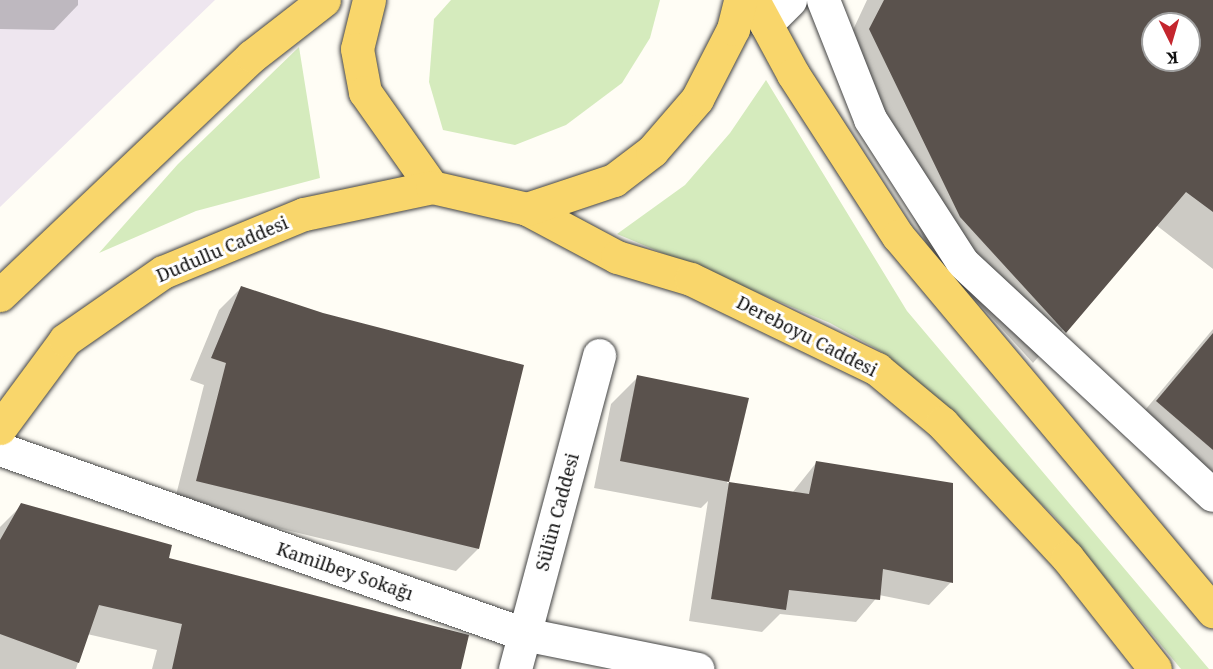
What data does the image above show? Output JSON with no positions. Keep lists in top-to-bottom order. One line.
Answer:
{"streets":{"main road":["Dudullu Caddesi","Dereboyu Caddesi"],"street":["Sülün Caddesi","Kamilbey Sokağı"]},"crossings":[["Dudullu Caddesi","Dereboyu Caddesi"],["Sülün Caddesi","Kamilbey Sokağı"]],"north":"bottom"}
